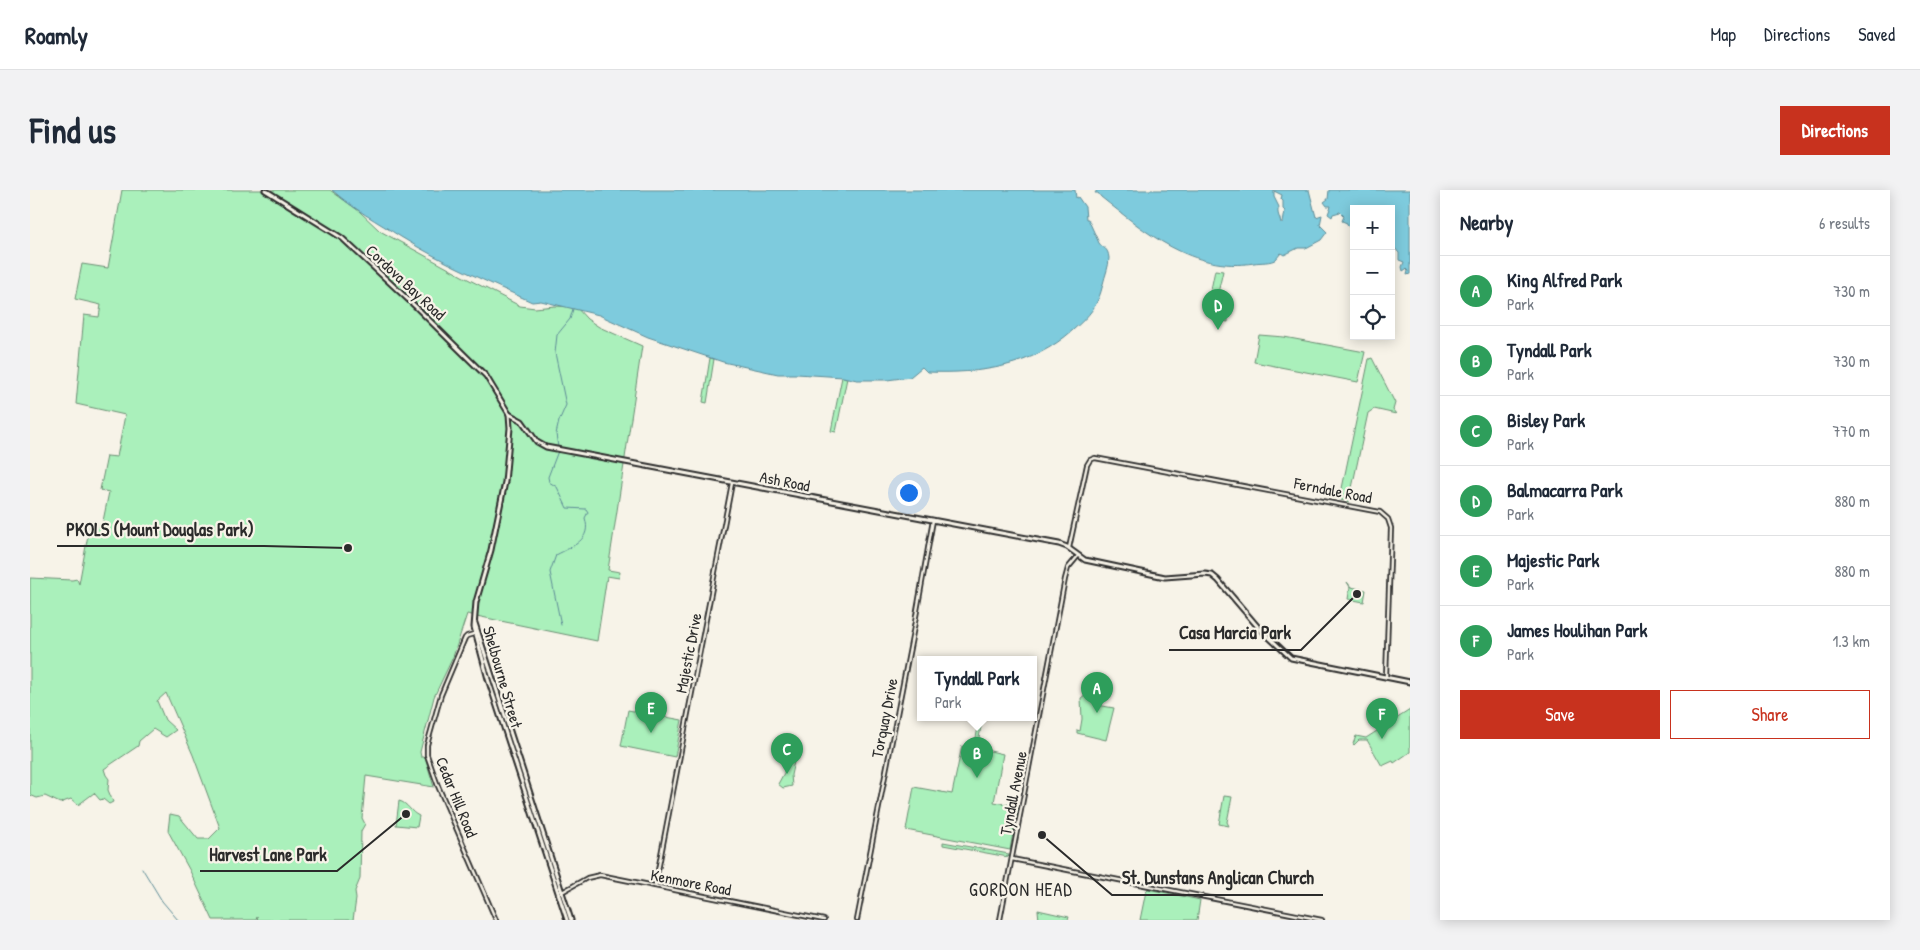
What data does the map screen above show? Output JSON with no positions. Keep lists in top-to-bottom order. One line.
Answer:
{"streets":{"main road":["Cordova Bay Road","Ash Road","Shelbourne Street"],"street":["Ferndale Road","Majestic Drive","Torquay Drive","Tyndall Avenue","Cedar Hill Road","Kenmore Road"]},"crossings":[["Cordova Bay Road","Ash Road"],["Cordova Bay Road","Shelbourne Street"],["Ash Road","Ferndale Road"],["Ash Road","Majestic Drive"],["Ash Road","Shelbourne Street"],["Ash Road","Torquay Drive"],["Majestic Drive","Kenmore Road"],["Shelbourne Street","Cedar Hill Road"],["Shelbourne Street","Kenmore Road"]],"districts":["GORDON HEAD"],"places":["PKOLS (Mount Douglas Park)","Casa Marcia Park","Harvest Lane Park","St. Dunstans Anglican Church"],"page":{"header":"Roamly","nav":["Map","Directions","Saved"],"buttons":["Directions",["Save","Share"]],"title":"Find us","heading":["Nearby","6 results"],"map_buttons":["+","−"],"list":[{"mark":"A","name":"King Alfred Park","note":"Park","value":"730 m"},{"mark":"B","name":"Tyndall Park","note":"Park","value":"730 m"},{"mark":"C","name":"Bisley Park","note":"Park","value":"770 m"},{"mark":"D","name":"Balmacarra Park","note":"Park","value":"880 m"},{"mark":"E","name":"Majestic Park","note":"Park","value":"880 m"},{"mark":"F","name":"James Houlihan Park","note":"Park","value":"1.3 km"}],"pins":["D","A","E","F","C","B"],"popup":["Tyndall Park","Park"]}}
